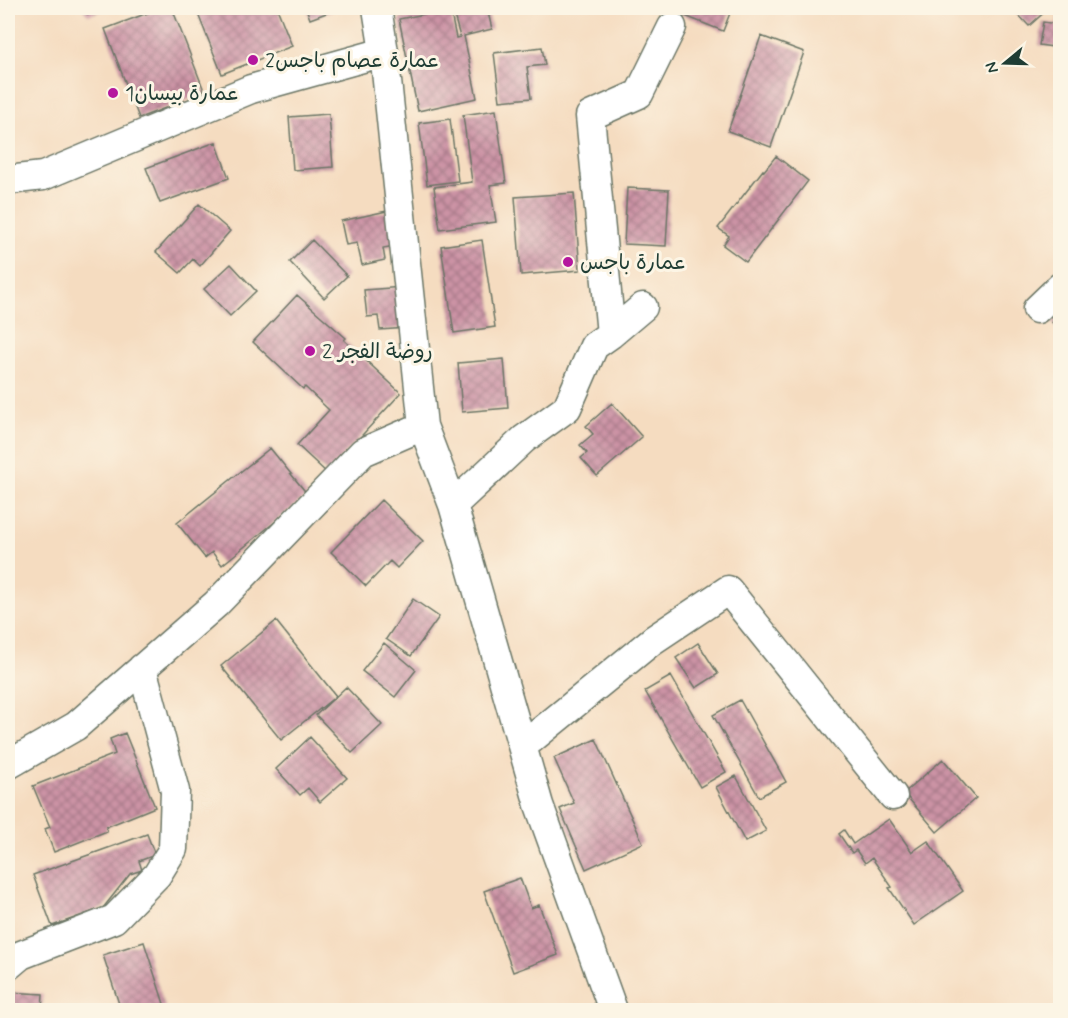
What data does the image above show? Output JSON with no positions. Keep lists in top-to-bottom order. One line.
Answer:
{"places":["عمارة عصام باجس2","عمارة بيسان1","عمارة باجس","روضة الفجر 2"],"north":"left"}
